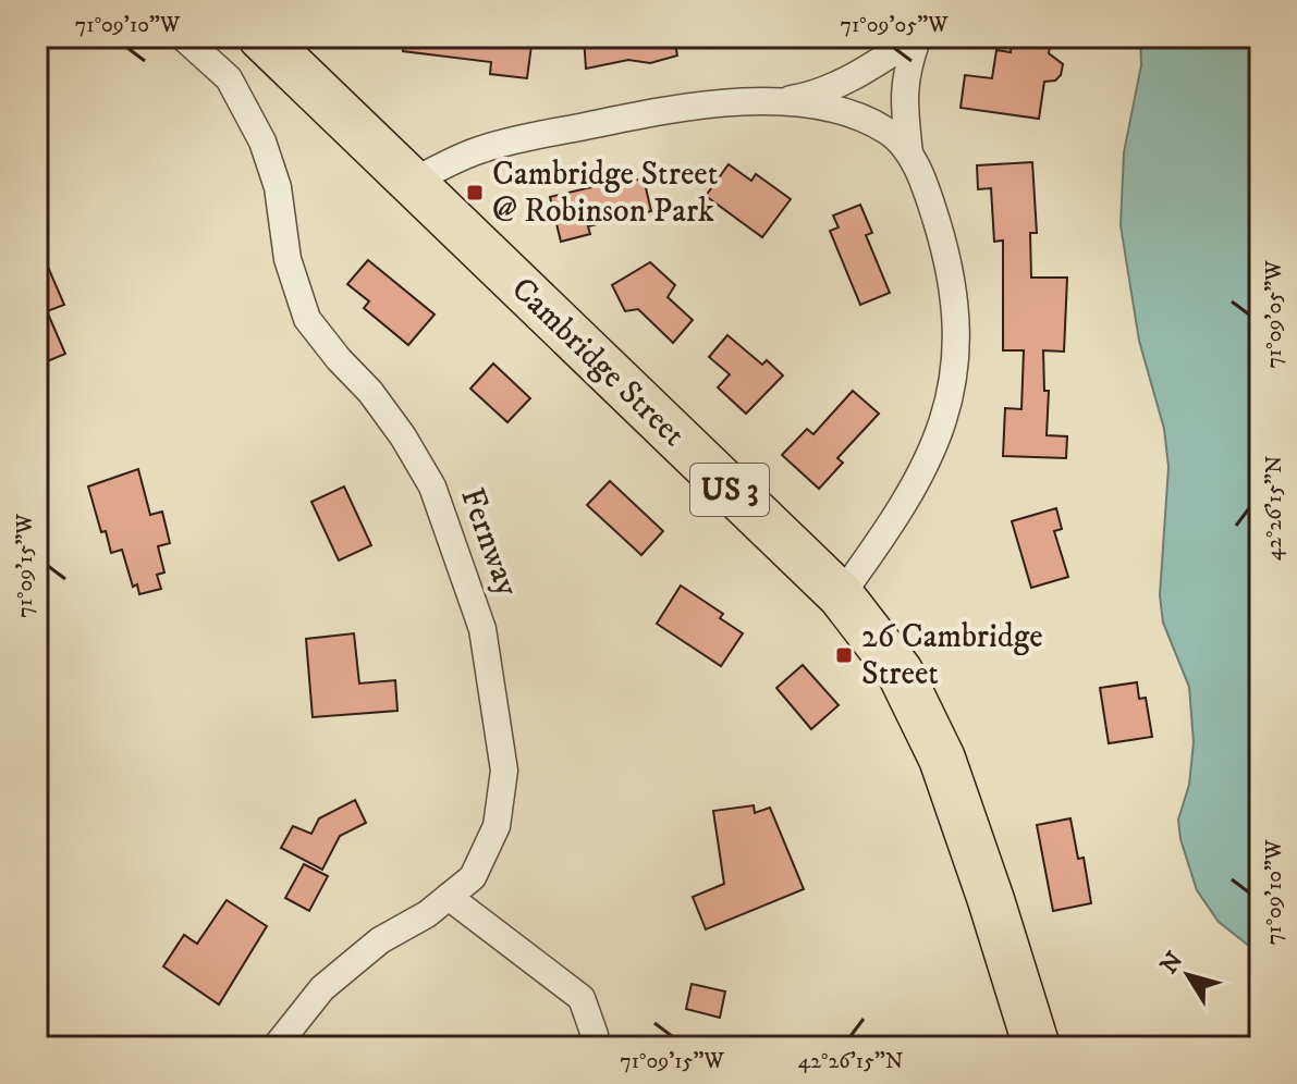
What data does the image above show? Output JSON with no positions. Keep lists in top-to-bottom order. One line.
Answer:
{"streets":{"highway":["Cambridge Street","US 3"],"street":["Fernway"]},"places":{"transit":["Cambridge Street @ Robinson Park","26 Cambridge Street"]},"north":"top left","coordinates":["71°09'10\"W","71°09'05\"W","42°26'15\"N","71°09'15\"W"]}
